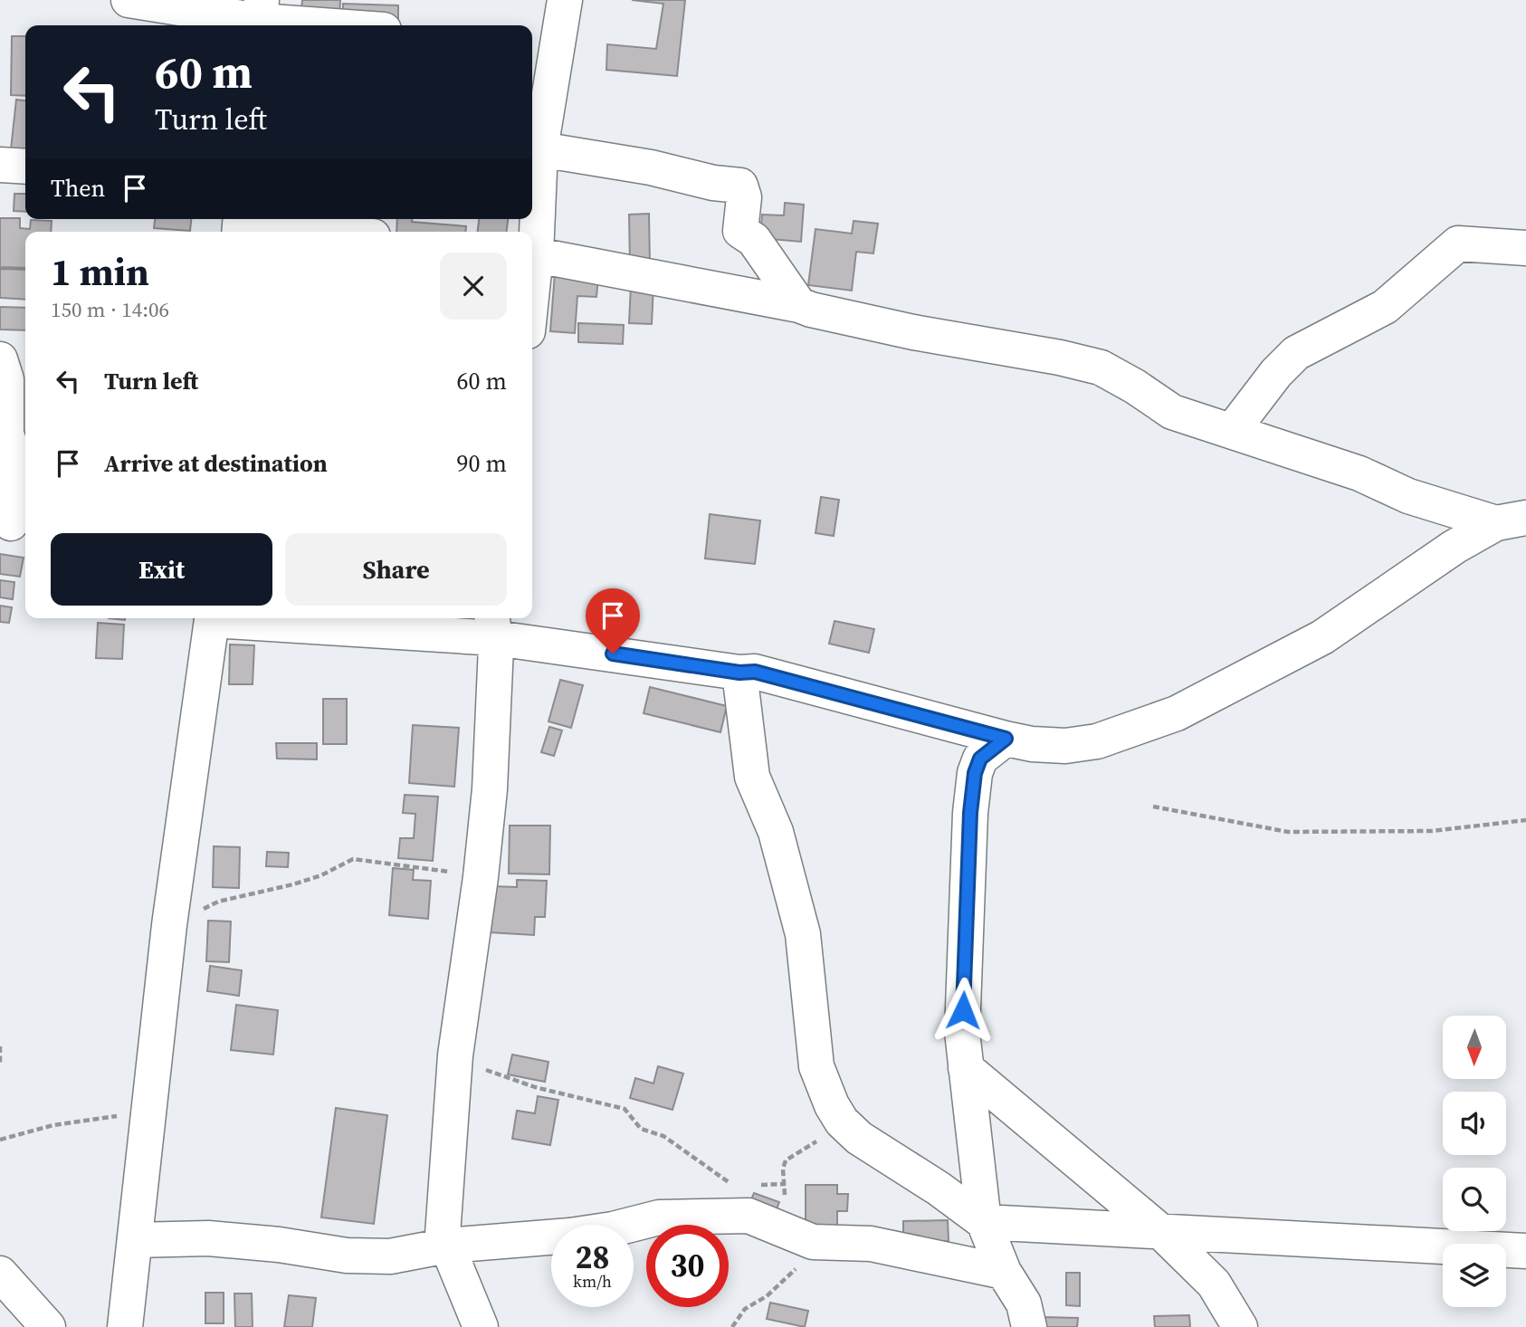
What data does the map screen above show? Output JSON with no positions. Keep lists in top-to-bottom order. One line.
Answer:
{"north":"bottom","page":{"turn":["60 m","Turn left"],"then":"Then","heading":["1 min","150 m · 14:06"],"list":[{"name":"Turn left","value":"60 m"},{"name":"Arrive at destination","value":"90 m"}],"buttons":["Exit","Share"],"speed":"28 km/h","limit":"30"}}
